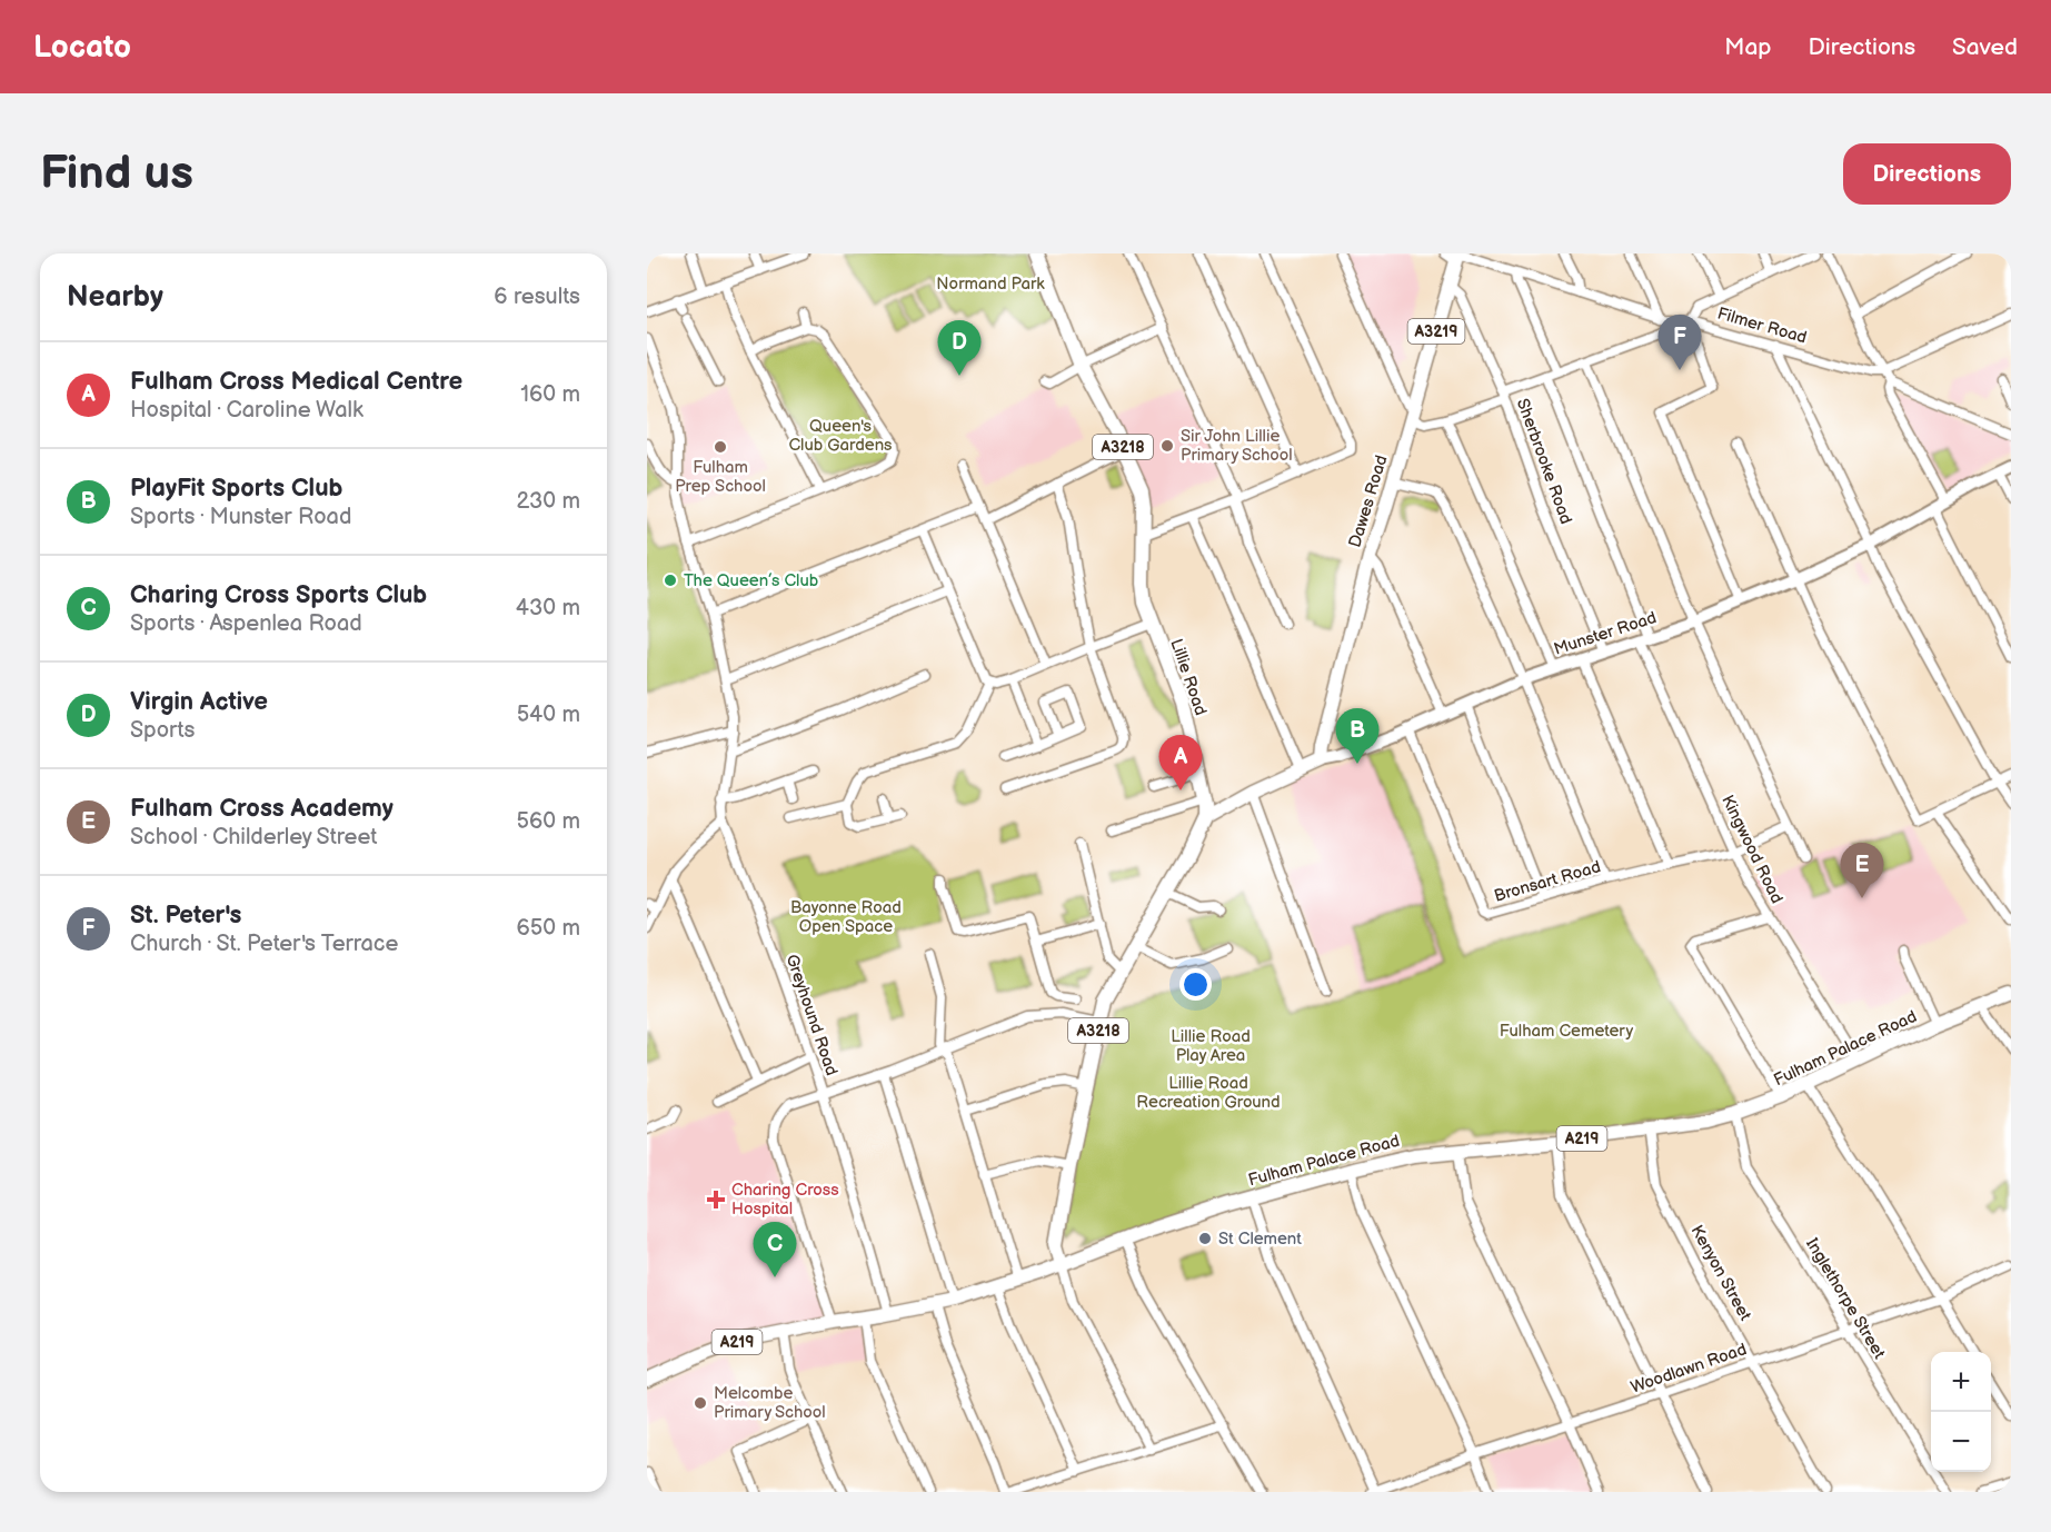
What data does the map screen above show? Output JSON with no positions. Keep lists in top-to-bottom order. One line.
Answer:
{"streets":{"main road":["A3219","A3218","Dawes Road","Munster Road","Lillie Road","Fulham Palace Road","A219"],"street":["Filmer Road","Sherbrooke Road","Kingwood Road","Bronsart Road","Greyhound Road","Kenyon Street","Inglethorpe Street","Woodlawn Road"]},"crossings":[["Filmer Road","Dawes Road"],["A3218","Munster Road"],["A3218","Lillie Road"],["A3218","Fulham Palace Road"],["Sherbrooke Road","Dawes Road"],["Sherbrooke Road","Munster Road"],["Dawes Road","Munster Road"],["Munster Road","Lillie Road"],["Munster Road","Kingwood Road"],["Munster Road","Bronsart Road"],["Kingwood Road","Bronsart Road"],["Kingwood Road","Fulham Palace Road"],["Greyhound Road","Fulham Palace Road"],["Fulham Palace Road","Kenyon Street"],["Fulham Palace Road","Inglethorpe Street"],["Kenyon Street","Woodlawn Road"],["Inglethorpe Street","Woodlawn Road"]],"parks":["Normand Park","Queen's Club Gardens","Bayonne Road Open Space","Fulham Cemetery","Lillie Road Play Area","Lillie Road Recreation Ground"],"places":{"other":["Sir John Lillie Primary School","Fulham Prep School","The Queen’s Club","St Clement","Melcombe Primary School"],"health":["Charing Cross Hospital"]},"page":{"header":"Locato","nav":["Map","Directions","Saved"],"buttons":"Directions","title":"Find us","heading":["Nearby","6 results"],"pins":["F","D","B","A","E","C"],"list":[{"mark":"A","name":"Fulham Cross Medical Centre","note":"Hospital · Caroline Walk","value":"160 m"},{"mark":"B","name":"PlayFit Sports Club","note":"Sports · Munster Road","value":"230 m"},{"mark":"C","name":"Charing Cross Sports Club","note":"Sports · Aspenlea Road","value":"430 m"},{"mark":"D","name":"Virgin Active","note":"Sports","value":"540 m"},{"mark":"E","name":"Fulham Cross Academy","note":"School · Childerley Street","value":"560 m"},{"mark":"F","name":"St. Peter's","note":"Church · St. Peter's Terrace","value":"650 m"}],"map_buttons":["+","−"]}}
